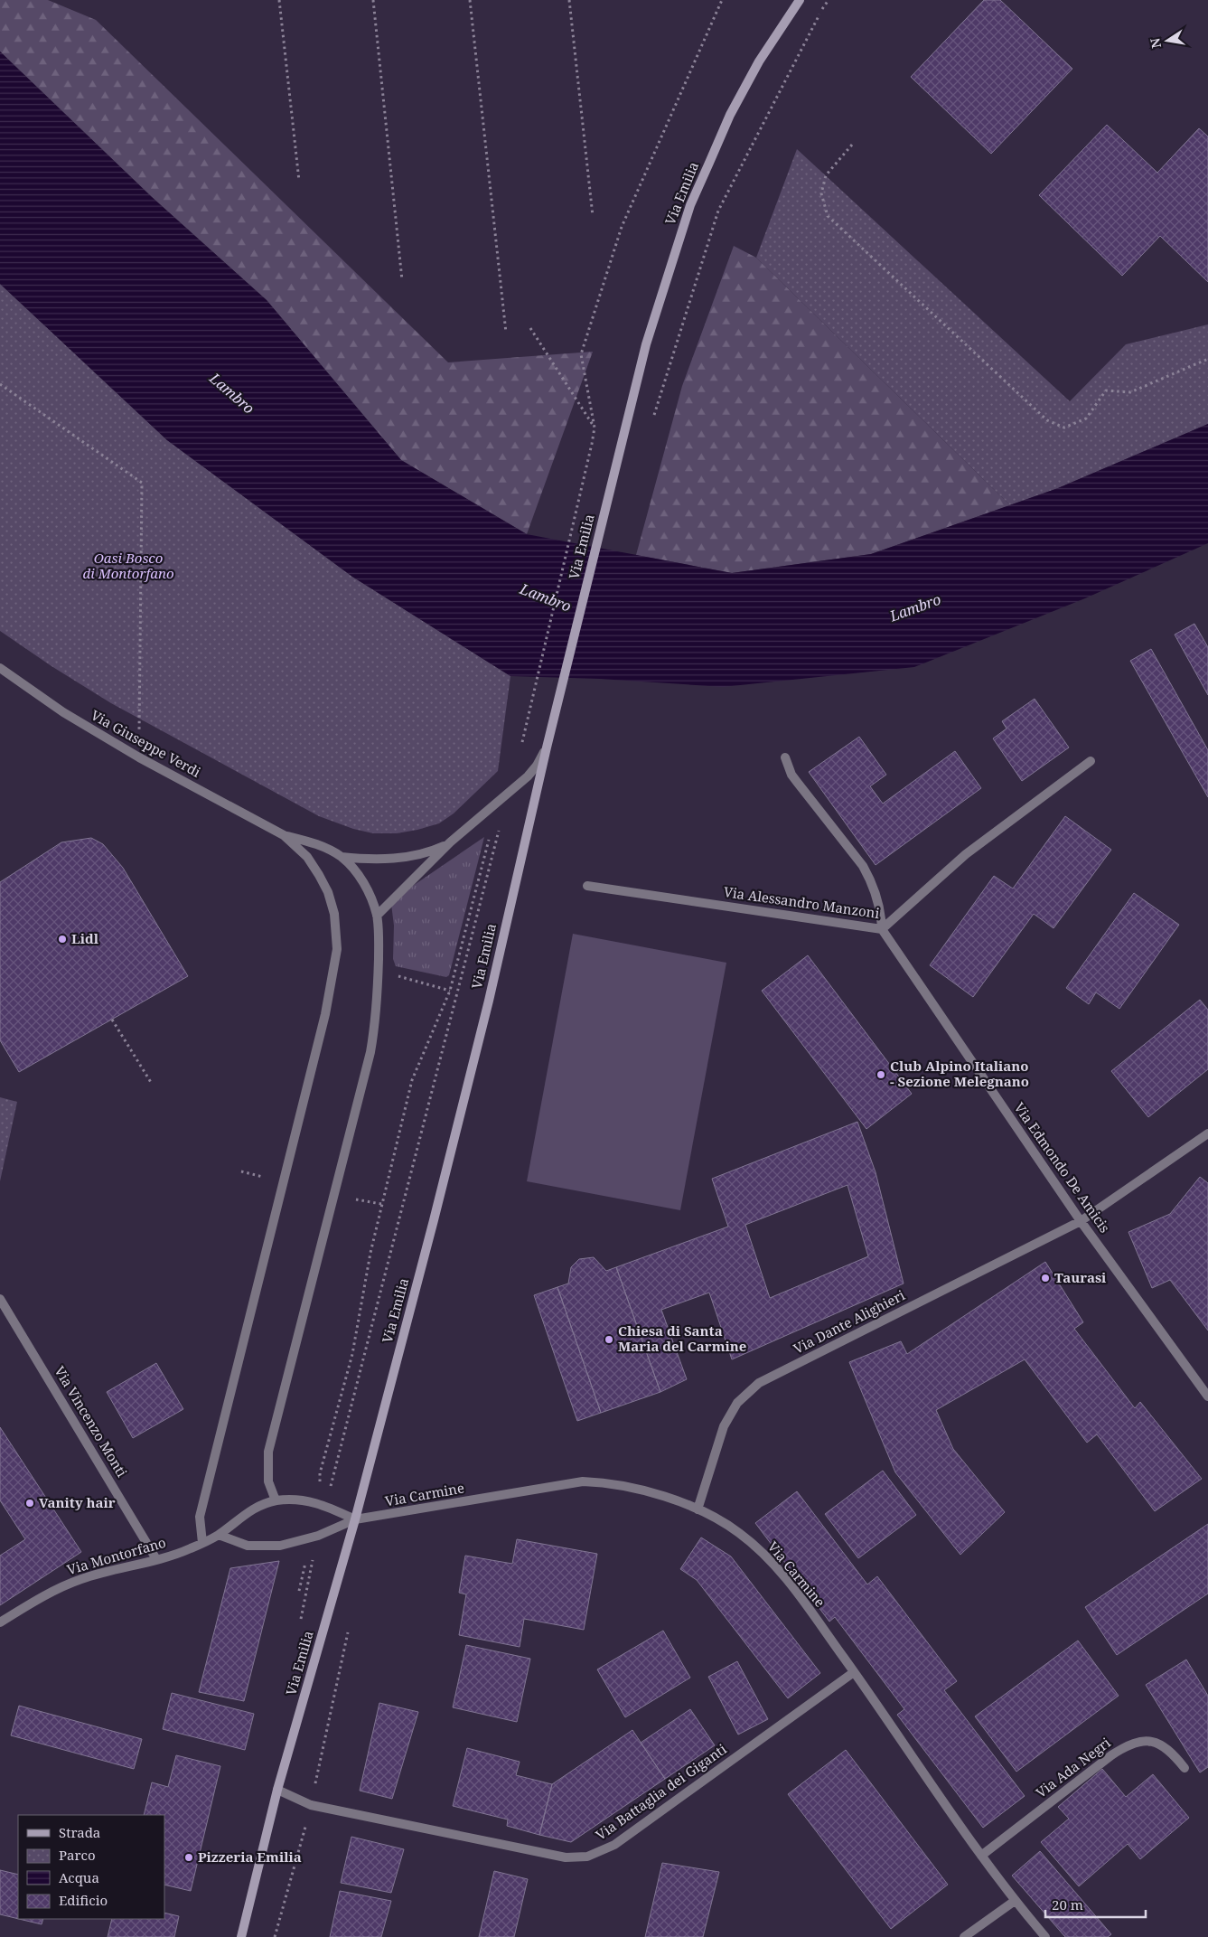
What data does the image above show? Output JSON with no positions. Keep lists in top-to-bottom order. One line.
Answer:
{"streets":{"street":["Via Emilia","Via Giuseppe Verdi","Via Alessandro Manzoni","Via Edmondo De Amicis","Via Dante Alighieri","Via Vincenzo Monti","Via Carmine","Via Montorfano","Via Ada Negri","Via Battaglia dei Giganti"]},"crossings":[["Via Emilia","Via Carmine"],["Via Emilia","Via Montorfano"],["Via Emilia","Via Battaglia dei Giganti"],["Via Alessandro Manzoni","Via Edmondo De Amicis"],["Via Edmondo De Amicis","Via Dante Alighieri"],["Via Dante Alighieri","Via Carmine"],["Via Vincenzo Monti","Via Montorfano"],["Via Carmine","Via Montorfano"],["Via Carmine","Via Ada Negri"],["Via Carmine","Via Battaglia dei Giganti"]],"water":["Lambro"],"parks":["Oasi Bosco di Montorfano"],"places":["Lidl","Club Alpino Italiano - Sezione Melegnano","Taurasi","Chiesa di Santa Maria del Carmine","Vanity hair","Pizzeria Emilia"],"legend":["Strada","Parco","Acqua","Edificio"],"scale_bar":"20 m","north":"left"}
